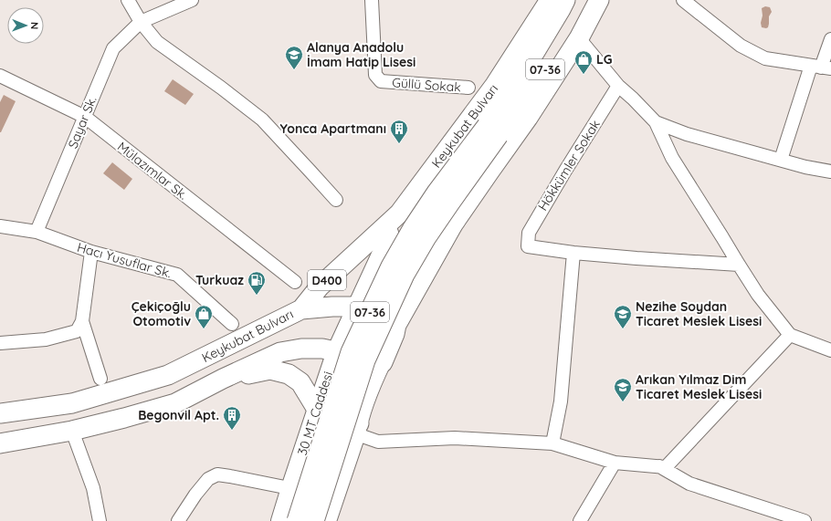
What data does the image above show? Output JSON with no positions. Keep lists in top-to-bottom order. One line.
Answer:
{"streets":{"highway":["07-36","Keykubat Bulvarı","D400"],"main road":["30 MT Caddesi"],"street":["Güllü Sokak","Sayar Sk.","Hökkümler Sokak","Mülazımlar Sk.","Hacı Yusuflar Sk."]},"crossings":[["07-36","Keykubat Bulvarı"],["Sayar Sk.","Mülazımlar Sk."],["Sayar Sk.","Hacı Yusuflar Sk."],["Keykubat Bulvarı","30 MT Caddesi"]],"places":{"school or university":["Alanya Anadolu İmam Hatip Lisesi","Nezihe Soydan Ticaret Meslek Lisesi","Arıkan Yılmaz Dim Ticaret Meslek Lisesi"],"shop":["LG","Çekiçoğlu Otomotiv"],"building":["Yonca Apartmanı","Begonvil Apt."],"fuel station":["Turkuaz"]},"north":"right"}
